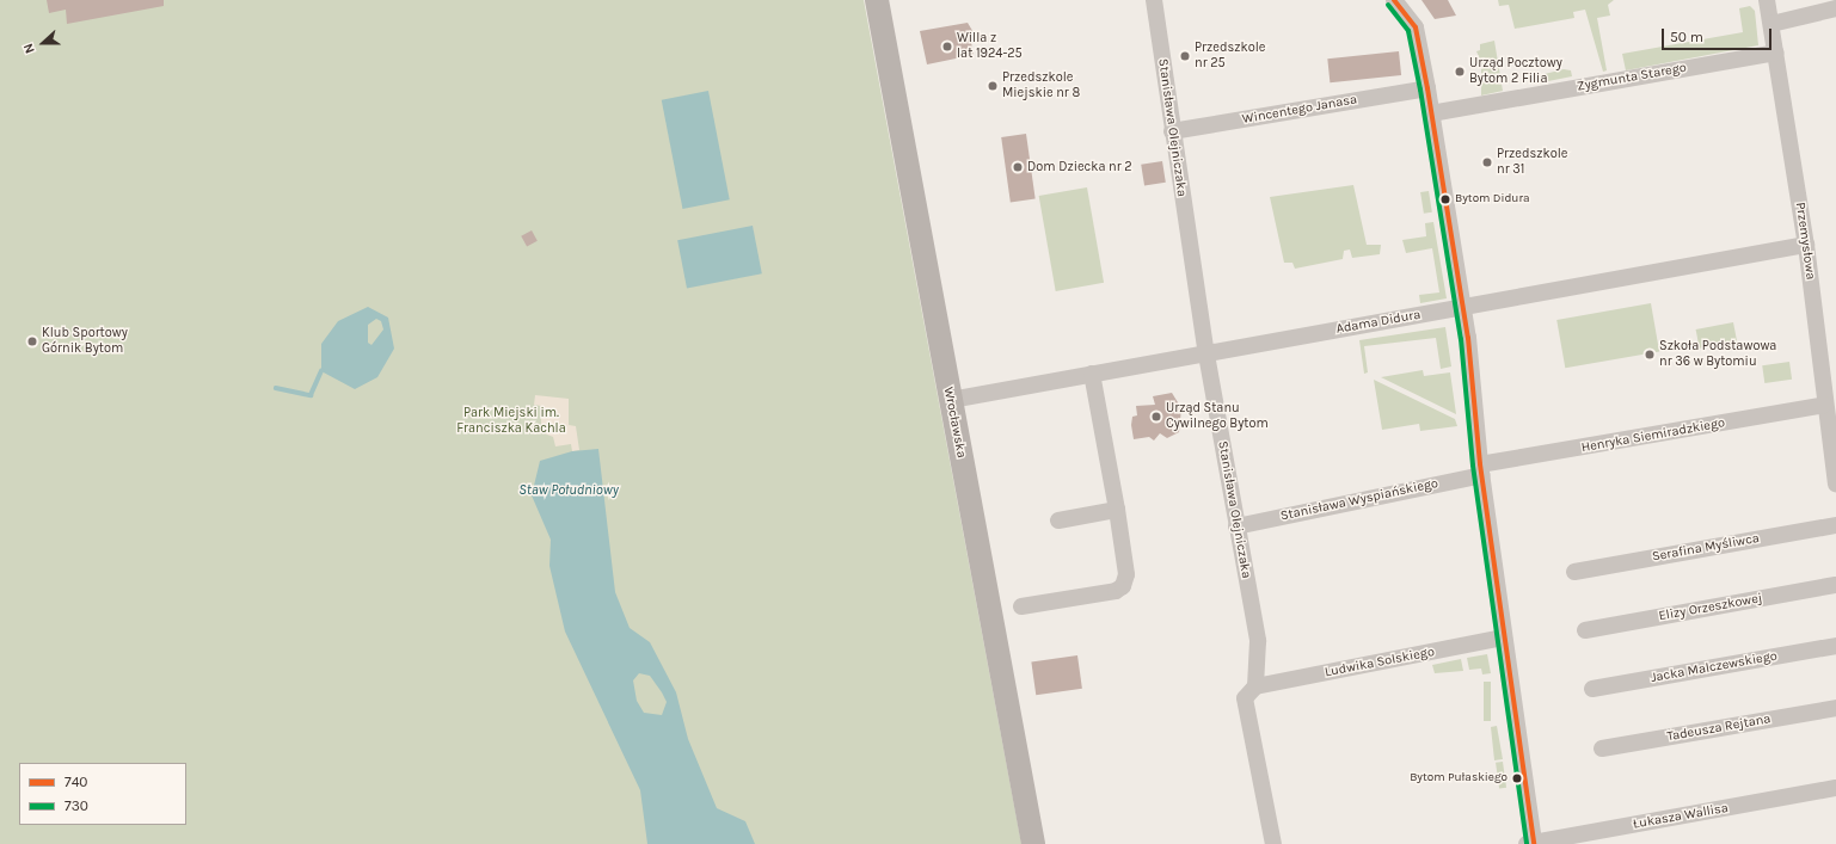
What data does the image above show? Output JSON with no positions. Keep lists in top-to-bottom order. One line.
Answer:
{"streets":{"main road":["Wrocławska"],"street":["Zygmunta Starego","Wincentego Janasa","Stanisława Olejniczaka","Przemysłowa","Adama Didura","Henryka Siemiradzkiego","Stanisława Wyspiańskiego","Serafina Myśliwca","Elizy Orzeszkowej","Ludwika Solskiego","Jacka Malczewskiego","Tadeusza Rejtana","Łukasza Wallisa"]},"crossings":[["Zygmunta Starego","Przemysłowa"],["Wincentego Janasa","Stanisława Olejniczaka"],["Stanisława Olejniczaka","Adama Didura"],["Stanisława Olejniczaka","Stanisława Wyspiańskiego"],["Stanisława Olejniczaka","Ludwika Solskiego"],["Przemysłowa","Adama Didura"],["Przemysłowa","Henryka Siemiradzkiego"],["Adama Didura","Wrocławska"],["Henryka Siemiradzkiego","Stanisława Wyspiańskiego"]],"water":["Staw Południowy"],"parks":["Park Miejski im. Franciszka Kachla"],"places":["Willa z lat 1924-25","Przedszkole nr 25","Urząd Pocztowy Bytom 2 Filia","Przedszkole Miejskie nr 8","Przedszkole nr 31","Dom Dziecka nr 2","Bytom Didura","Klub Sportowy Górnik Bytom","Szkoła Podstawowa nr 36 w Bytomiu","Urząd Stanu Cywilnego Bytom","Bytom Pułaskiego"],"lines":["transit line 740","transit line 730"],"legend":["740","730"],"scale_bar":"50 m","north":"left"}
